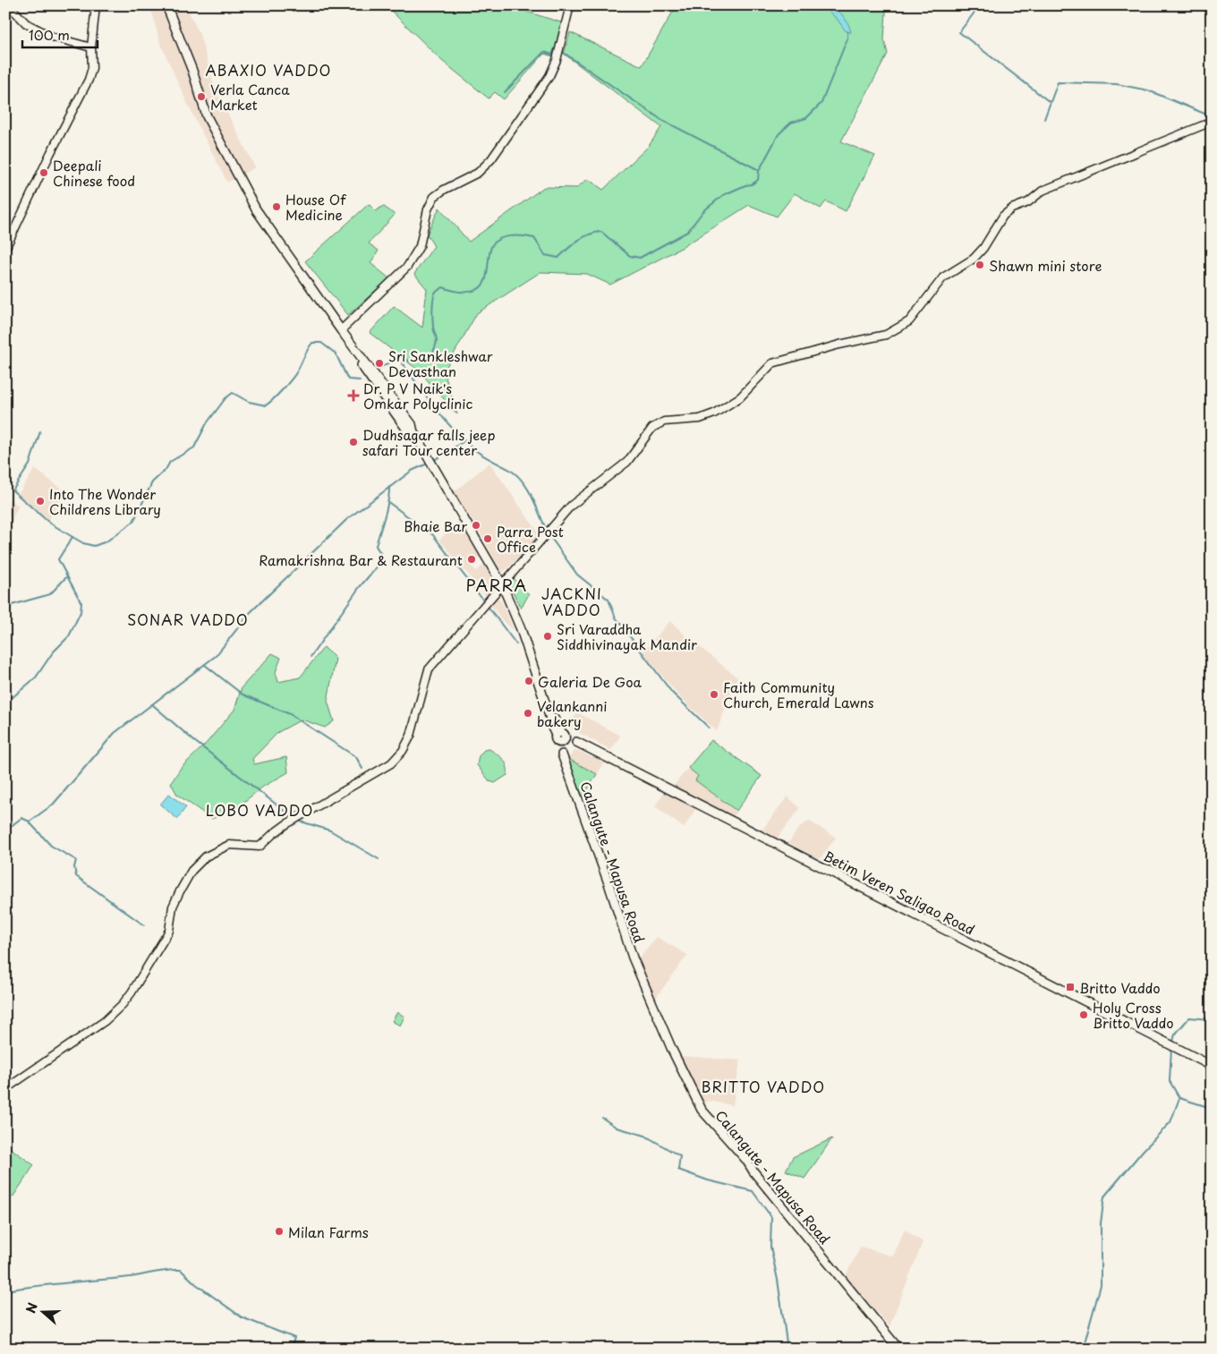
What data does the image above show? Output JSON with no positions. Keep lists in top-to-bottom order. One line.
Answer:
{"streets":{"main road":["Calangute - Mapusa Road","Betim Veren Saligao Road"]},"crossings":[["Calangute - Mapusa Road","Betim Veren Saligao Road"]],"districts":["ABAXIO VADDO","PARRA","JACKNI VADDO","SONAR VADDO","LOBO VADDO","BRITTO VADDO"],"places":{"other":["Verla Canca Market","Deepali Chinese food","House Of Medicine","Shawn mini store","Sri Sankleshwar Devasthan","Dudhsagar falls jeep safari Tour center","Into The Wonder Childrens Library","Bhaie Bar","Parra Post Office","Ramakrishna Bar & Restaurant","Sri Varaddha Siddhivinayak Mandir","Galeria De Goa","Faith Community Church, Emerald Lawns","Velankanni bakery","Holy Cross Britto Vaddo","Milan Farms"],"health":["Dr. P V Naik's Omkar Polyclinic"],"transit":["Britto Vaddo"]},"scale_bar":"100 m","north":"left"}
